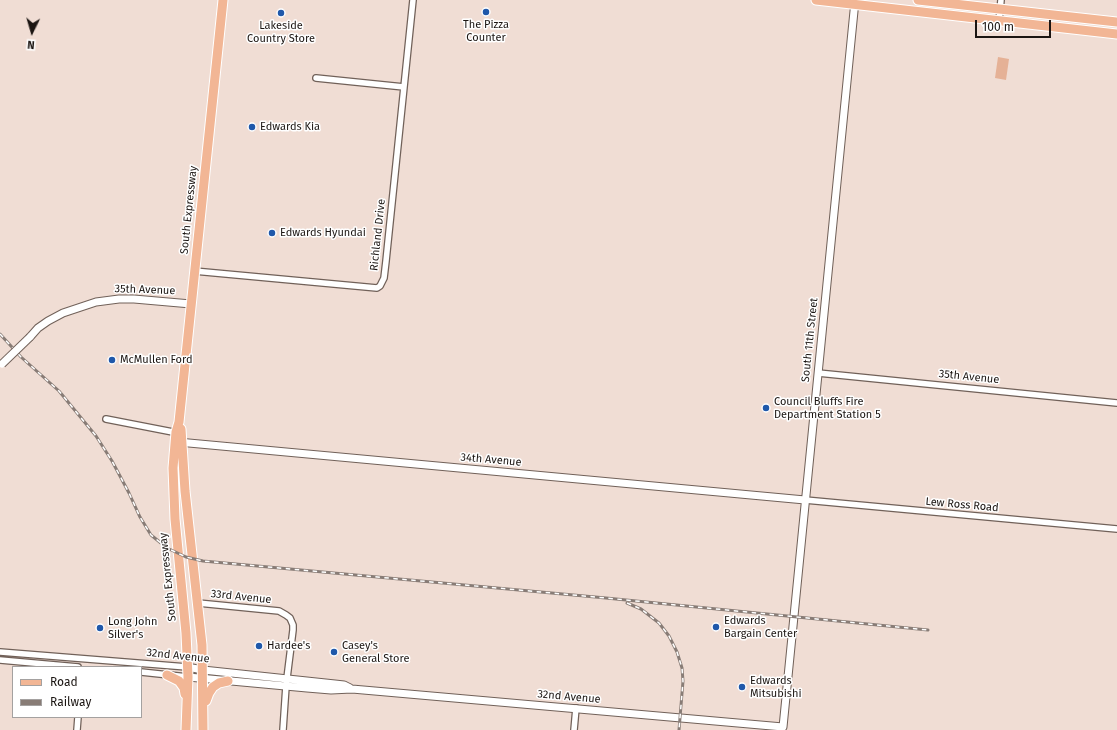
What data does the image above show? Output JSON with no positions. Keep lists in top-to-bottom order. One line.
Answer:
{"streets":{"main road":["South Expressway"],"street":["Richland Drive","35th Avenue","South 11th Street","34th Avenue","Lew Ross Road","33rd Avenue","32nd Avenue"]},"crossings":[["South Expressway","Richland Drive"],["South Expressway","35th Avenue"],["South Expressway","34th Avenue"],["South Expressway","33rd Avenue"],["South Expressway","32nd Avenue"],["35th Avenue","South 11th Street"],["South 11th Street","34th Avenue"],["South 11th Street","Lew Ross Road"],["South 11th Street","32nd Avenue"],["34th Avenue","Lew Ross Road"],["33rd Avenue","32nd Avenue"]],"places":["The Pizza Counter","Lakeside Country Store","Edwards Kia","Edwards Hyundai","McMullen Ford","Council Bluffs Fire Department Station 5","Edwards Bargain Center","Long John Silver's","Hardee's","Casey's General Store","Edwards Mitsubishi"],"legend":["Road","Railway"],"scale_bar":"100 m","north":"bottom"}
